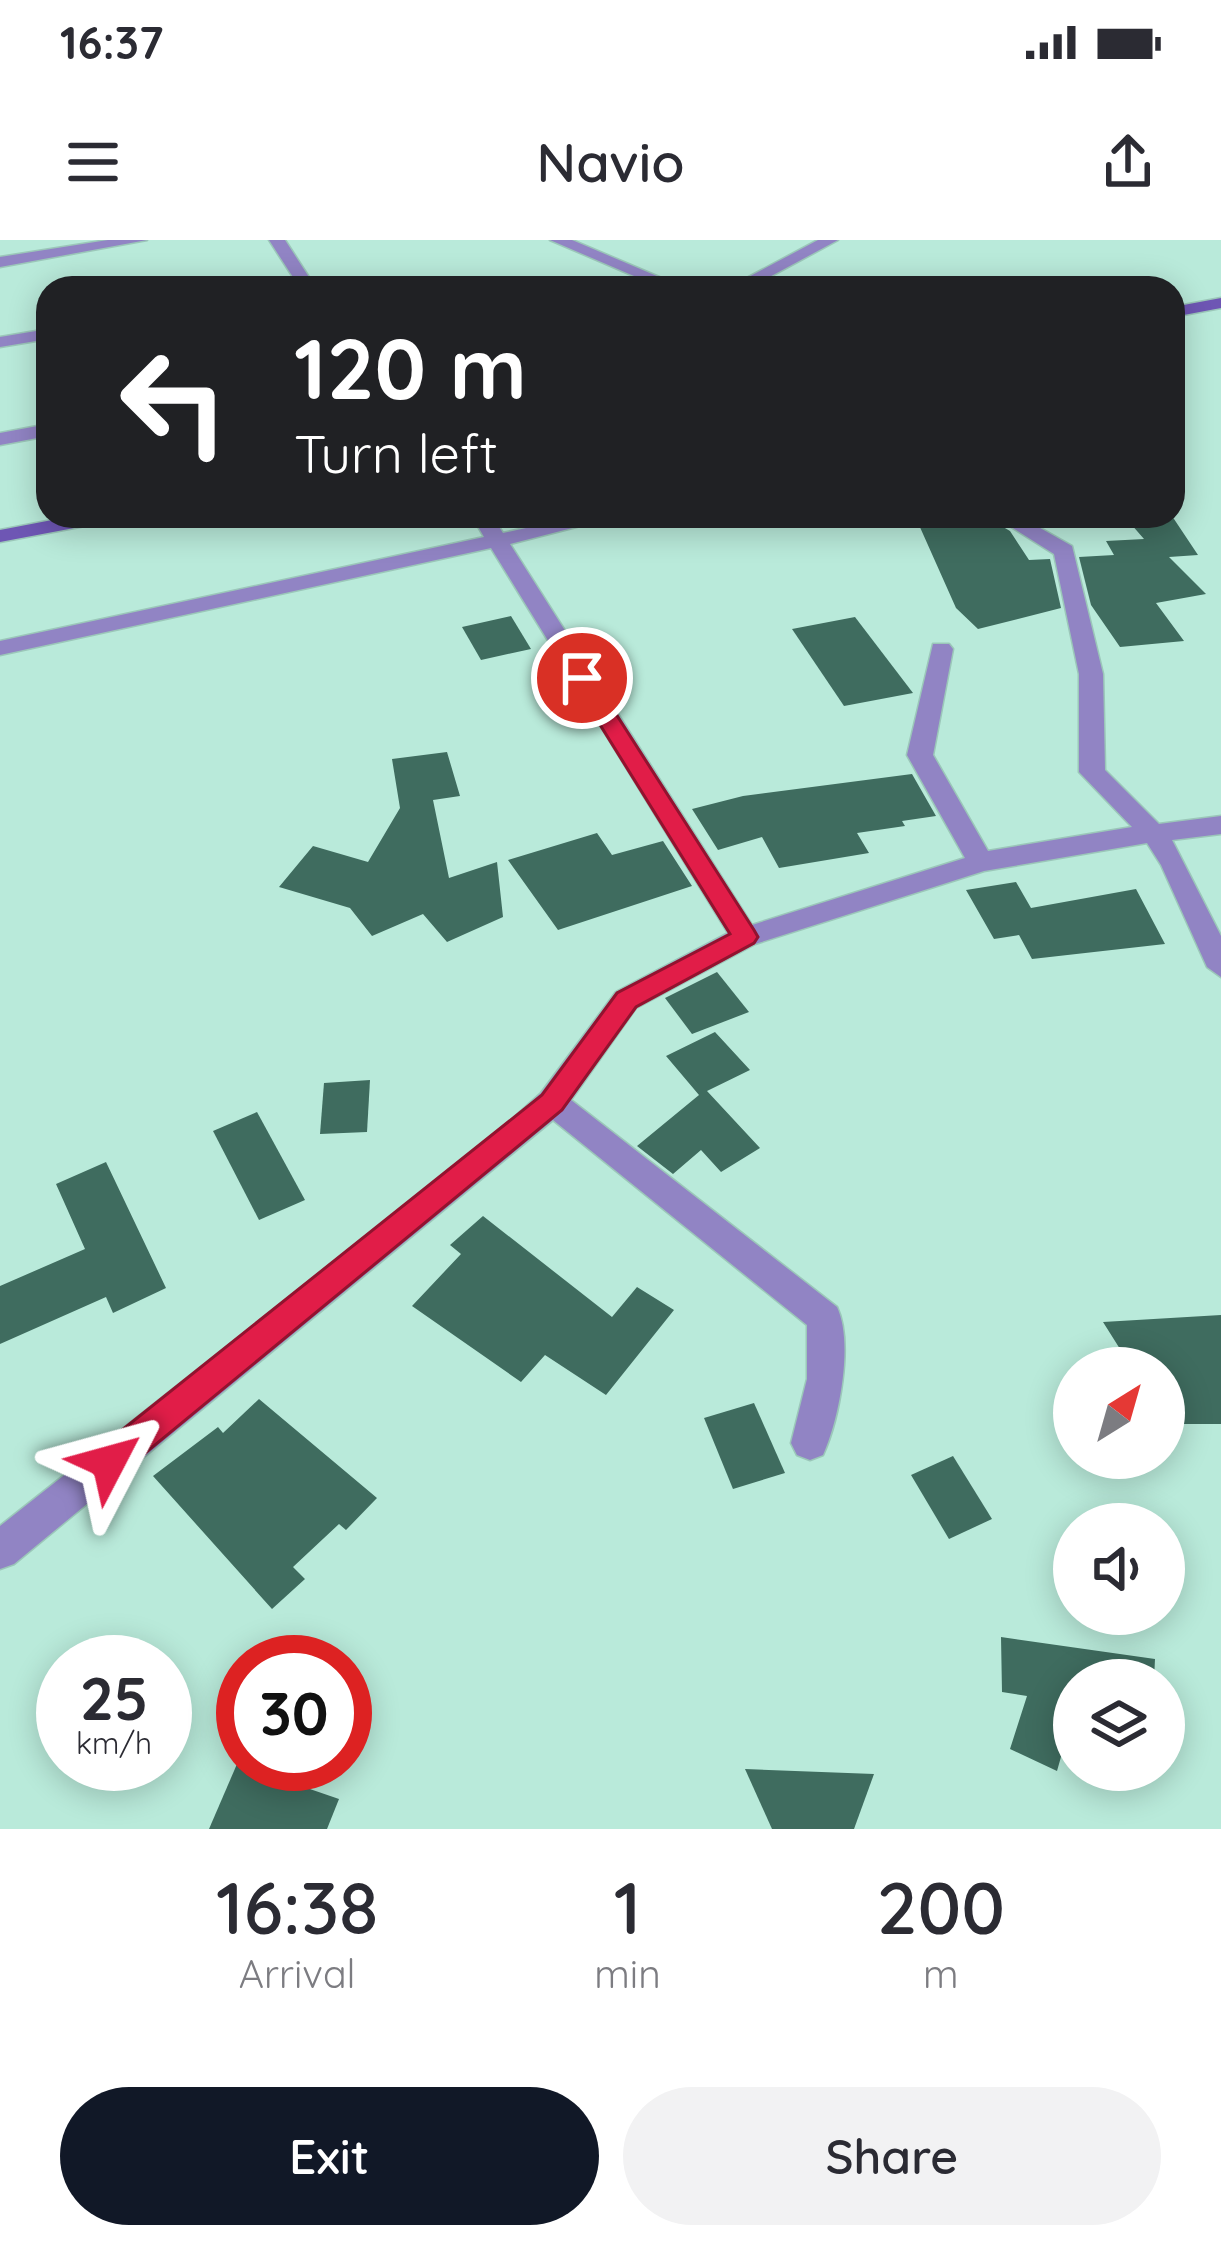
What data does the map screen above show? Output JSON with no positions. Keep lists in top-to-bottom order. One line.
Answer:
{"north":"top right","page":{"status":"16:37","header":"Navio","turn":["120 m","Turn left"],"speed":"25 km/h","limit":"30","eta":["16:38","Arrival","1","min","200","m"],"buttons":["Exit","Share"]}}
